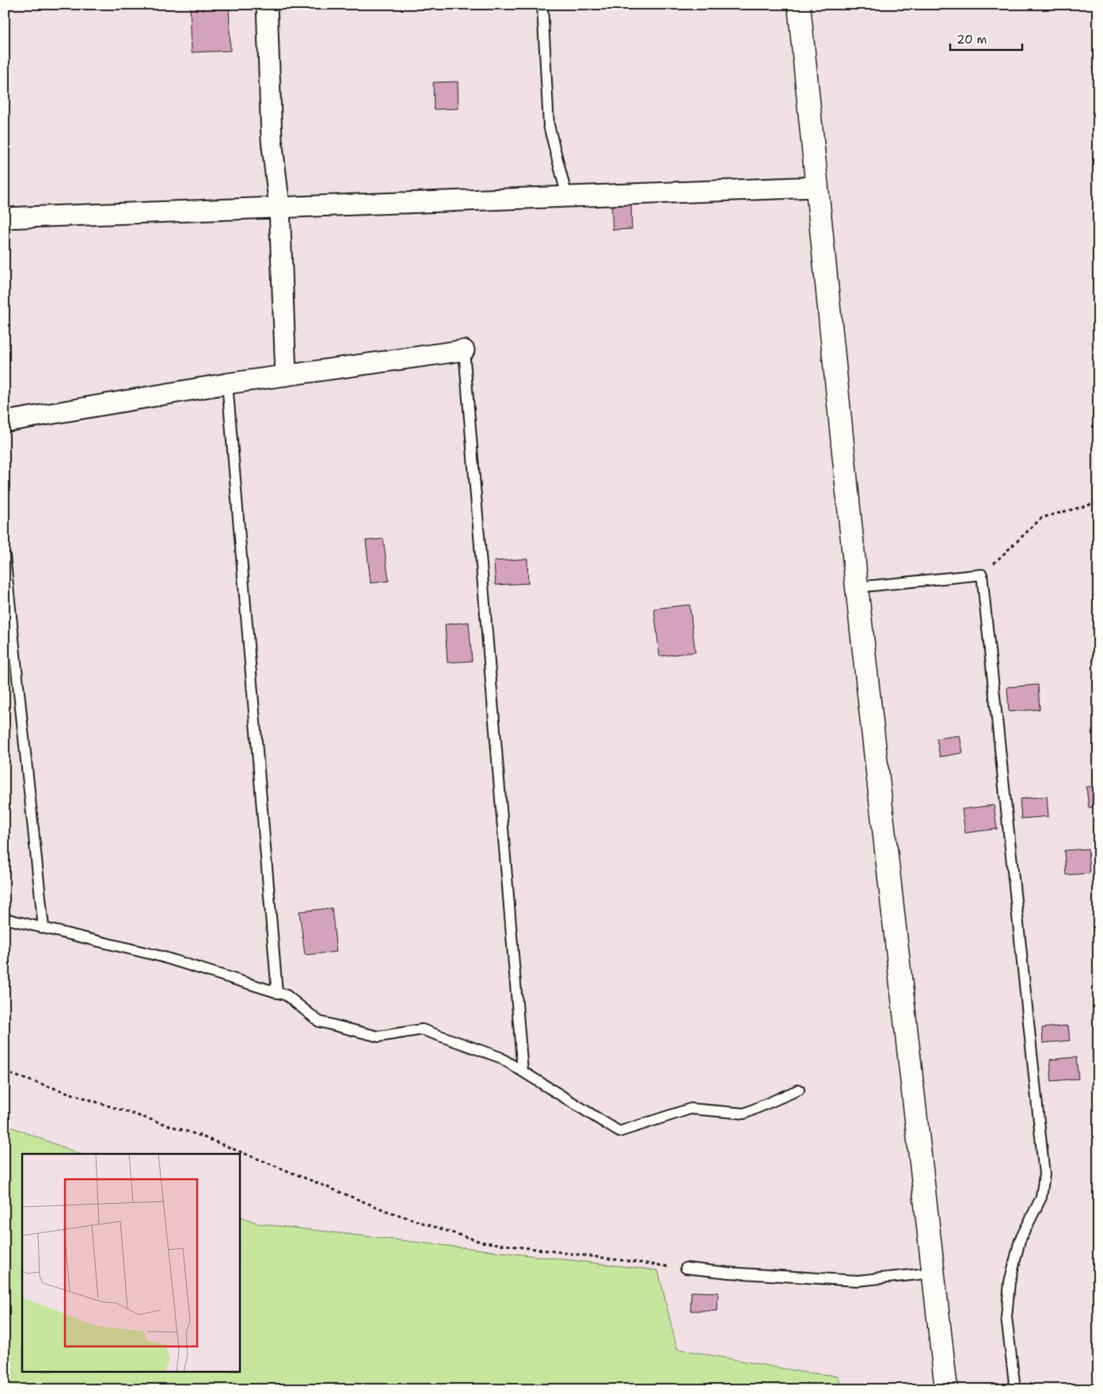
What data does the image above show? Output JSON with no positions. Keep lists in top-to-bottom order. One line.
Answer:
{"scale_bar":"20 m"}
